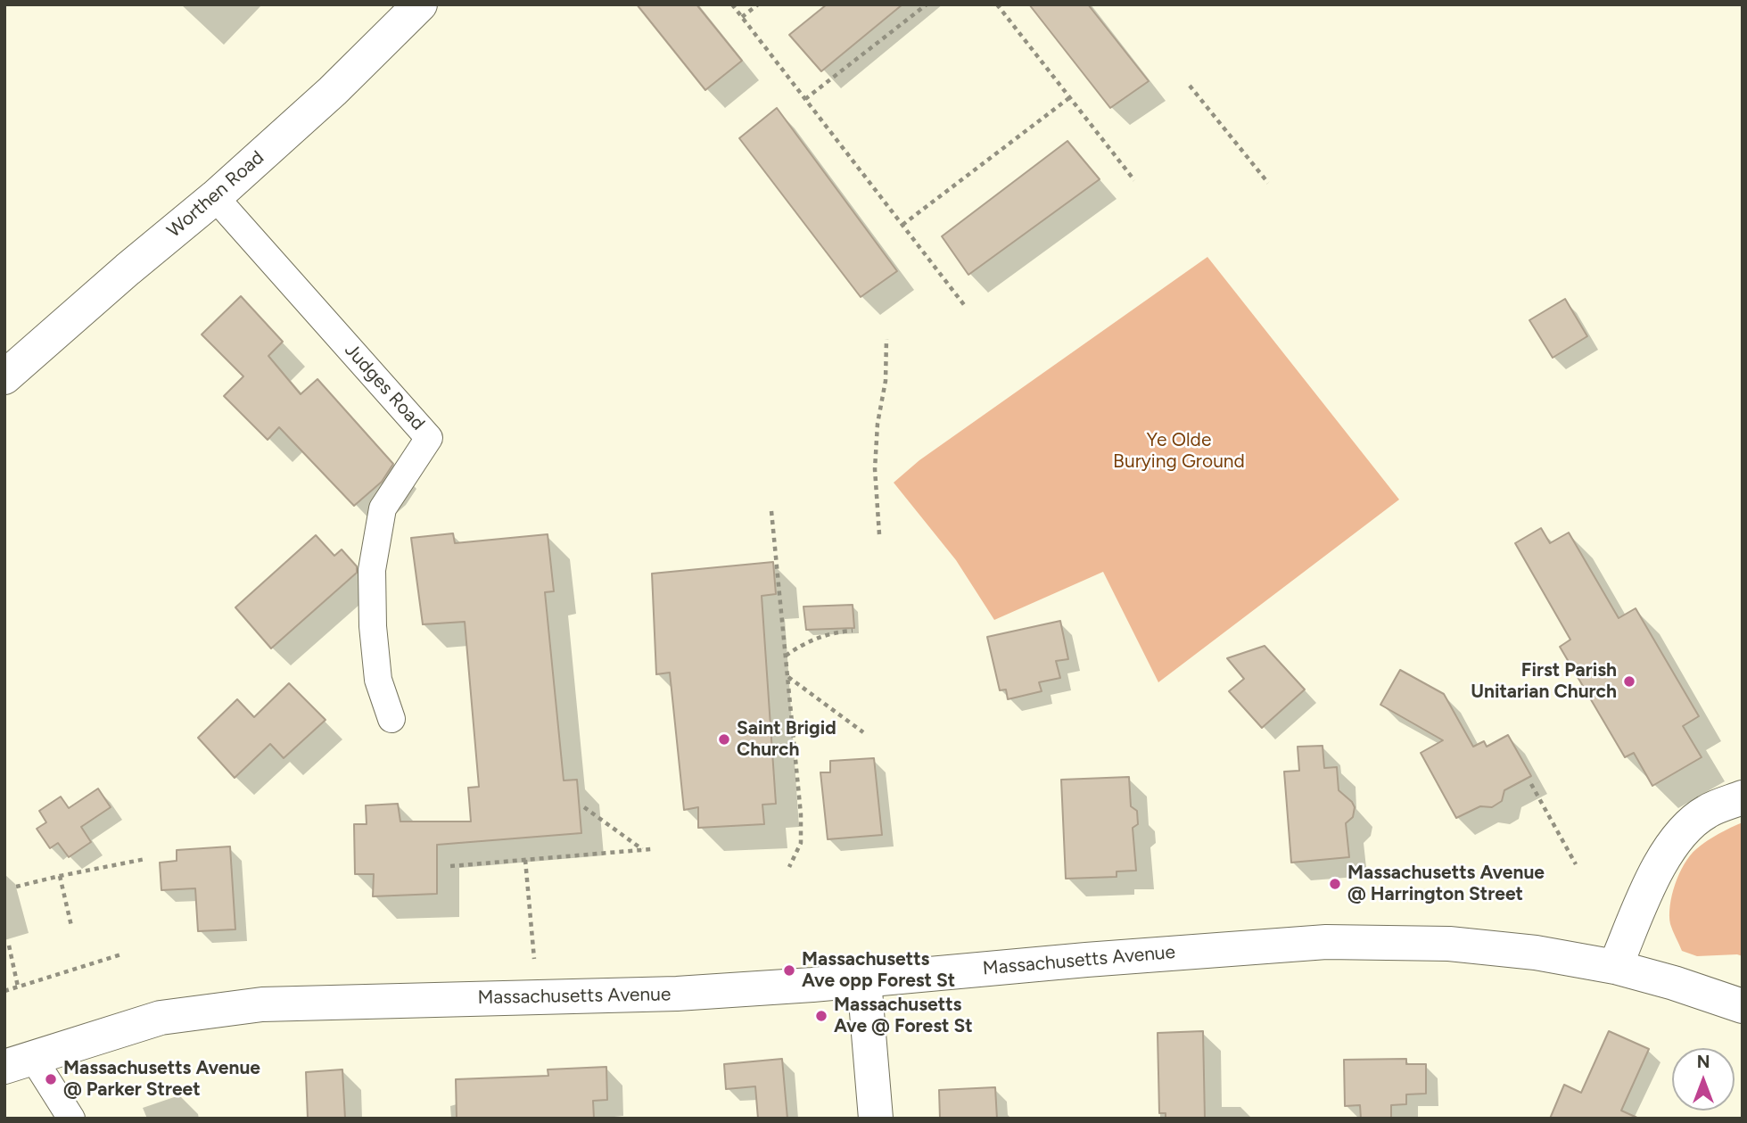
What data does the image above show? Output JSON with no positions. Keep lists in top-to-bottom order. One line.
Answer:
{"streets":{"main road":["Worthen Road","Massachusetts Avenue"],"street":["Judges Road"]},"crossings":[["Worthen Road","Judges Road"]],"parks":["Ye Olde Burying Ground"],"places":["First Parish Unitarian Church","Saint Brigid Church","Massachusetts Avenue @ Harrington Street","Massachusetts Ave opp Forest St","Massachusetts Ave @ Forest St","Massachusetts Avenue @ Parker Street"],"north":"top"}
